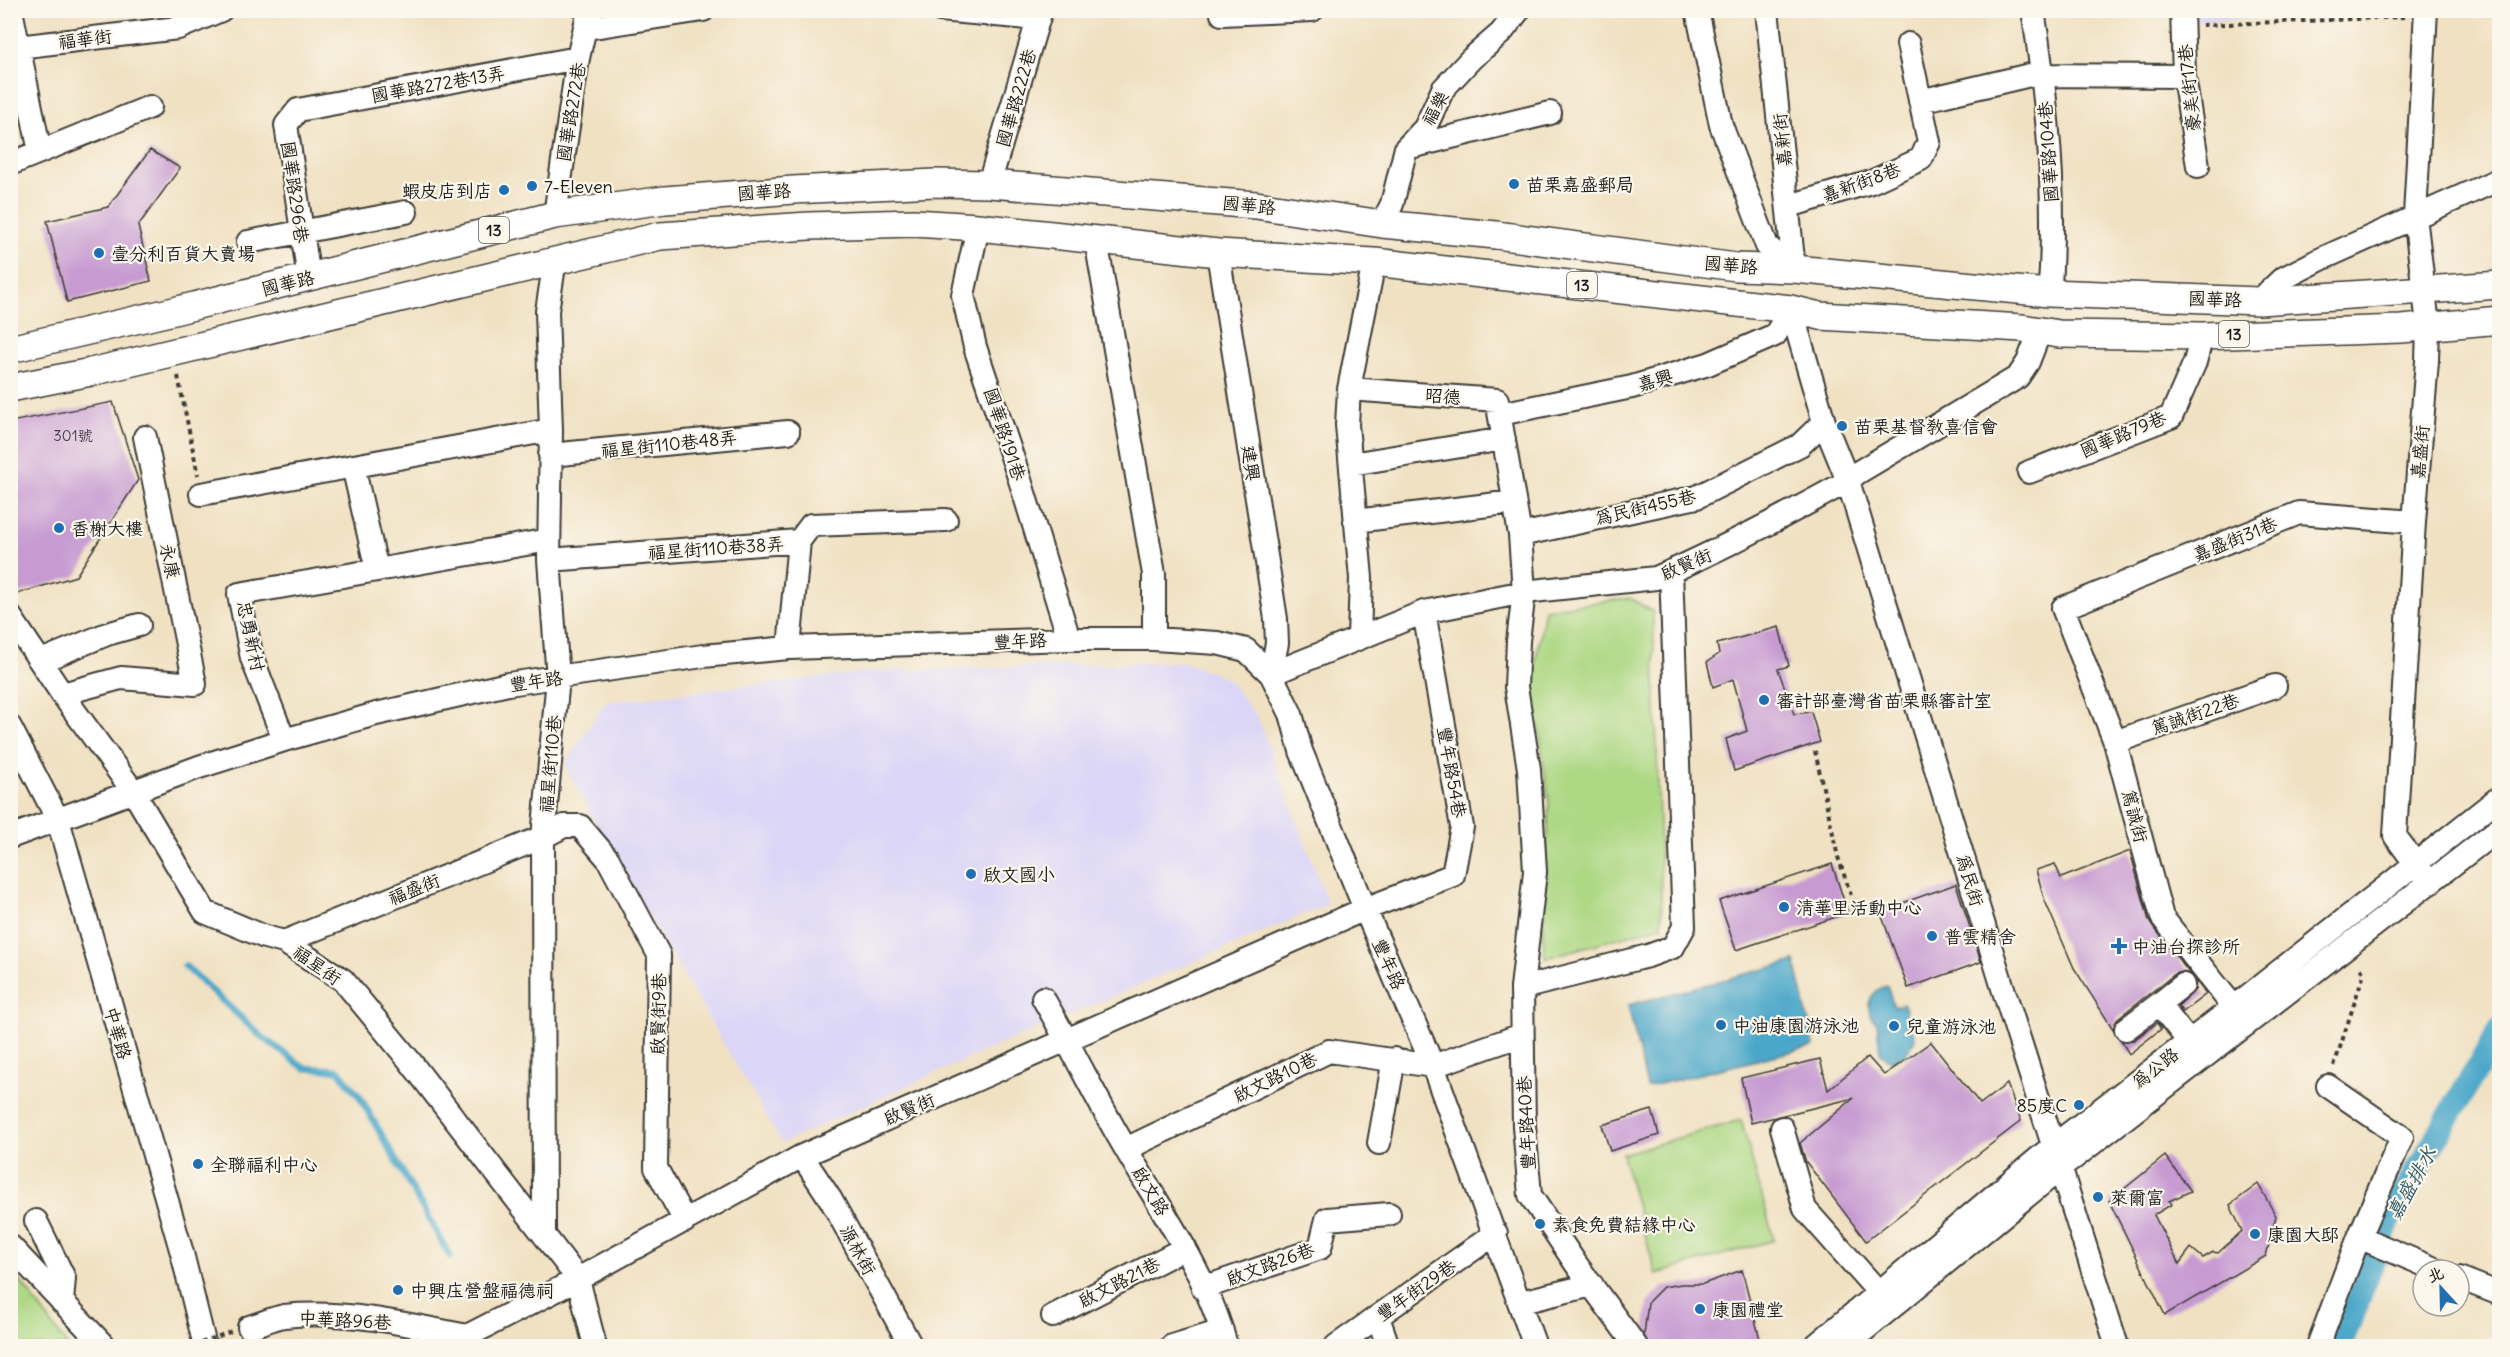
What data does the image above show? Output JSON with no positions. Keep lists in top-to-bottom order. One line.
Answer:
{"streets":{"main road":["國華路","13"],"street":["福華街","國華路272巷13弄","豪美街17巷","國華路222巷","福樂","國華路272巷","嘉新街","國華路104巷","嘉新街8巷","國華路296巷","嘉興","昭德","國華路191巷","國華路79巷","福星街110巷48弄","嘉盛街","建興","為民街455巷","嘉盛街31巷","福星街110巷38弄","永康","啟賢街","忠勇新村","豐年路","篤誠街22巷","福星街110巷","豐年路54巷","篤誠街","為民街","福盛街","福星街","啟賢街9巷","中華路","為公路","啟文路10巷","豐年路40巷","啟文路","源林街","啟文路26巷","啟文路21巷","豐年街29巷","中華路96巷"]},"crossings":[["國華路272巷13弄","國華路272巷"],["國華路272巷13弄","國華路296巷"],["國華路222巷","國華路"],["福樂","國華路"],["國華路272巷","國華路"],["嘉新街","嘉新街8巷"],["嘉新街","國華路"],["國華路104巷","國華路"],["國華路296巷","國華路"],["國華路","嘉興"],["國華路","國華路191巷"],["國華路","國華路79巷"],["國華路","嘉盛街"],["國華路","建興"],["國華路","啟賢街"],["國華路","福星街110巷"],["國華路","為民街"],["嘉興","昭德"],["嘉興","為民街"],["國華路191巷","豐年路"],["福星街110巷48弄","福星街110巷"],["嘉盛街","嘉盛街31巷"],["嘉盛街","為公路"],["建興","啟賢街"],["建興","豐年路"],["為民街455巷","為民街"],["為民街455巷","豐年路40巷"],["嘉盛街31巷","篤誠街"],["福星街110巷38弄","忠勇新村"],["福星街110巷38弄","福星街110巷"],["永康","福星街"],["啟賢街","豐年路"],["啟賢街","豐年路54巷"],["啟賢街","為民街"],["啟賢街","福星街"],["啟賢街","啟賢街9巷"],["啟賢街","豐年路40巷"],["啟賢街","啟文路"],["啟賢街","源林街"],["啟賢街","中華路96巷"],["忠勇新村","豐年路"],["忠勇新村","福星街110巷"],["豐年路","福星街110巷"],["豐年路","豐年路54巷"],["豐年路","福星街"],["豐年路","中華路"],["豐年路","啟文路10巷"],["豐年路","豐年街29巷"],["篤誠街22巷","篤誠街"],["福星街110巷","福盛街"],["福星街110巷","福星街"],["福星街110巷","啟賢街9巷"],["篤誠街","為公路"],["為民街","為公路"],["福盛街","福星街"],["福盛街","啟賢街9巷"],["啟文路10巷","啟文路"],["啟文路","啟文路26巷"],["啟文路","啟文路21巷"]],"water":["嘉盛排水"],"places":{"other":["苗栗嘉盛郵局","7-Eleven","蝦皮店到店","壹分利百貨大賣場","苗栗基督教喜信會","香榭大樓","審計部臺灣省苗栗縣審計室","啟文國小","清華里活動中心","普雲精舍","中油康園游泳池","兒童游泳池","85度C","全聯福利中心","萊爾富","素食免費結緣中心","康園大邸","中興庒營盤福德祠","康園禮堂"],"health":["中油台探診所"]},"house_numbers":["301號"],"north":"top"}
